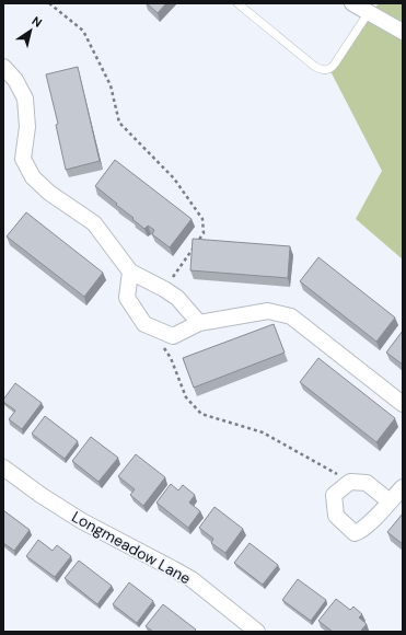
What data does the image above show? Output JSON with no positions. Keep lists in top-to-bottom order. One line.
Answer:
{"streets":{"street":["Longmeadow Lane"]},"north":"top right"}
